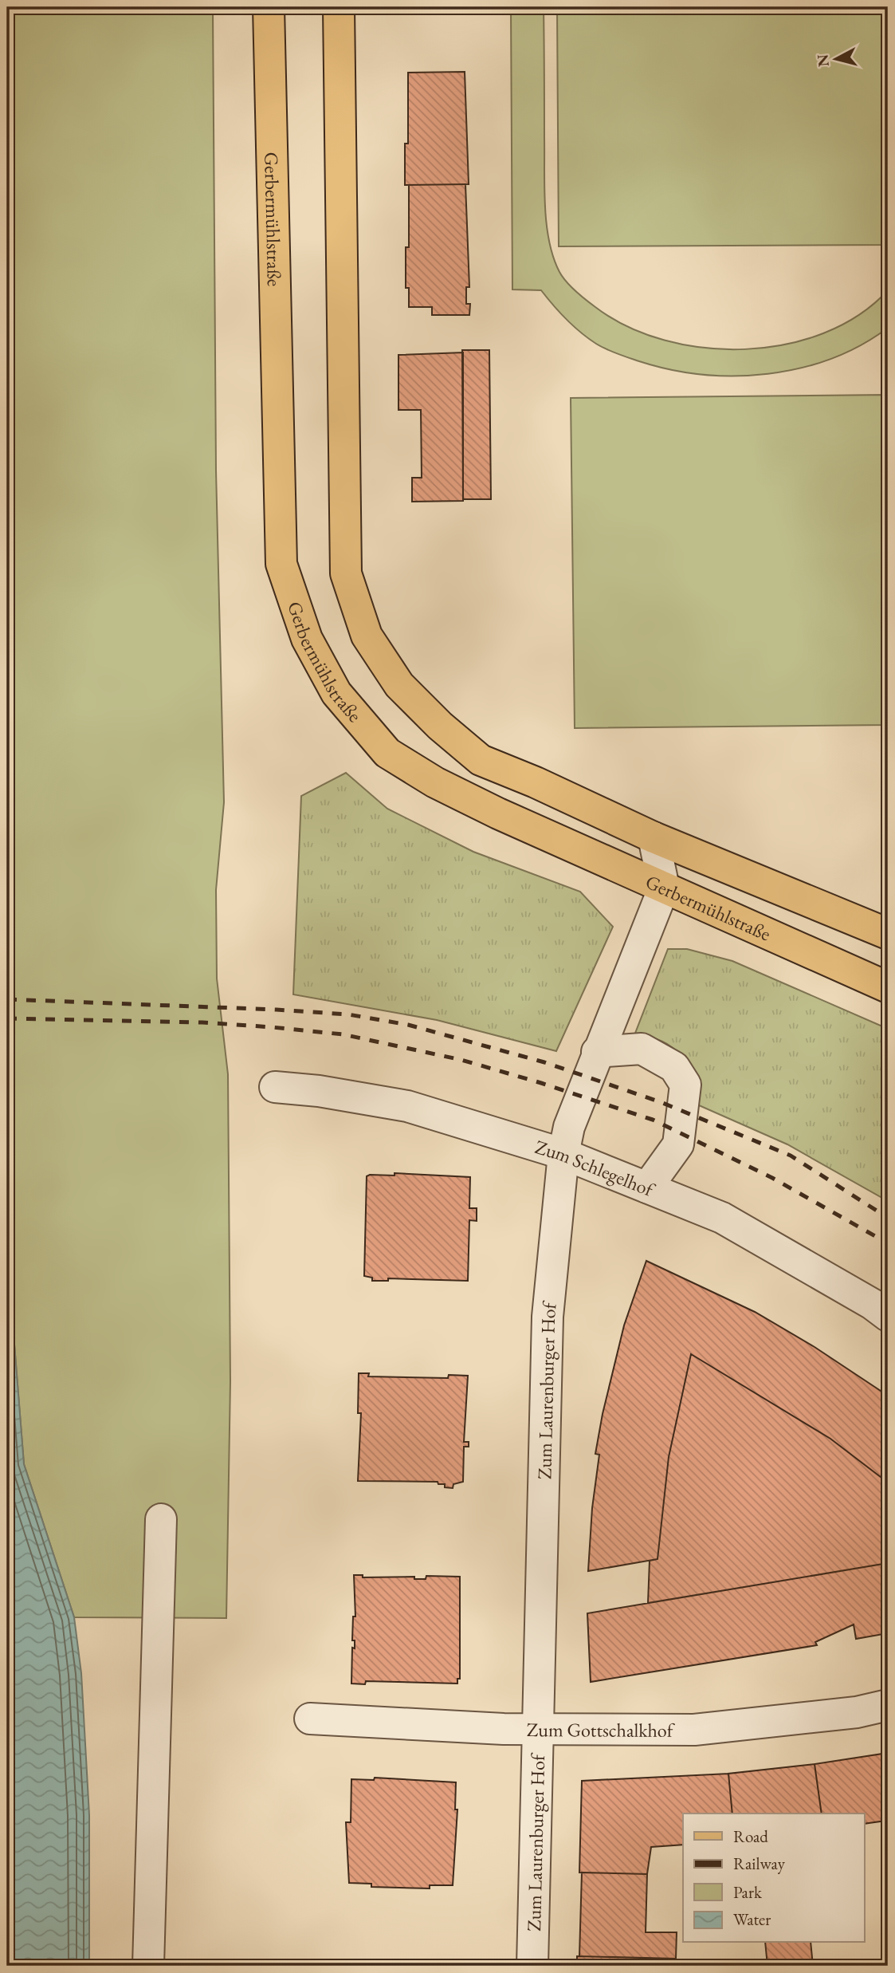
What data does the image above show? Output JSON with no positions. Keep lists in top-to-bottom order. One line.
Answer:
{"streets":{"main road":["Gerbermühlstraße"],"street":["Zum Schlegelhof","Zum Laurenburger Hof","Zum Gottschalkhof"]},"crossings":[["Gerbermühlstraße","Zum Laurenburger Hof"],["Zum Schlegelhof","Zum Laurenburger Hof"],["Zum Laurenburger Hof","Zum Gottschalkhof"]],"legend":["Road","Railway","Park","Water"],"north":"left"}
